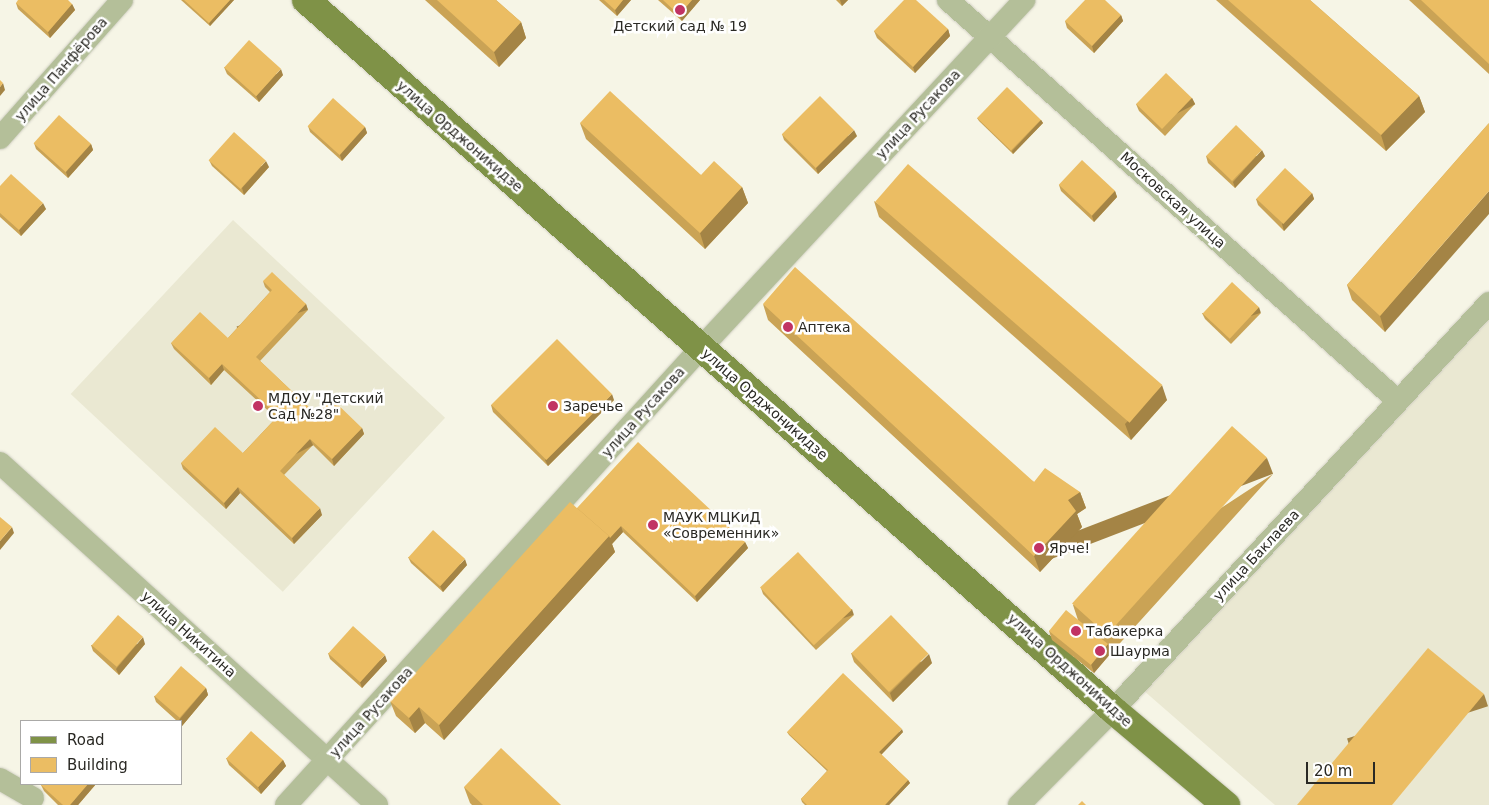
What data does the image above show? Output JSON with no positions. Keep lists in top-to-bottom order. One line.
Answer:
{"streets":{"main road":["улица Орджоникидзе"],"street":["улица Панфёрова","улица Русакова","Московская улица","улица Баклаева","улица Никитина"]},"crossings":[["улица Русакова","улица Орджоникидзе"],["улица Русакова","Московская улица"],["улица Русакова","улица Никитина"],["улица Орджоникидзе","улица Баклаева"],["Московская улица","улица Баклаева"]],"places":["Детский сад № 19","Аптека","МДОУ \"Детский Сад №28\"","Заречье","МАУК МЦКиД «Современник»","Ярче!","Табакерка","Шаурма"],"legend":["Road","Building"],"scale_bar":"20 m"}
